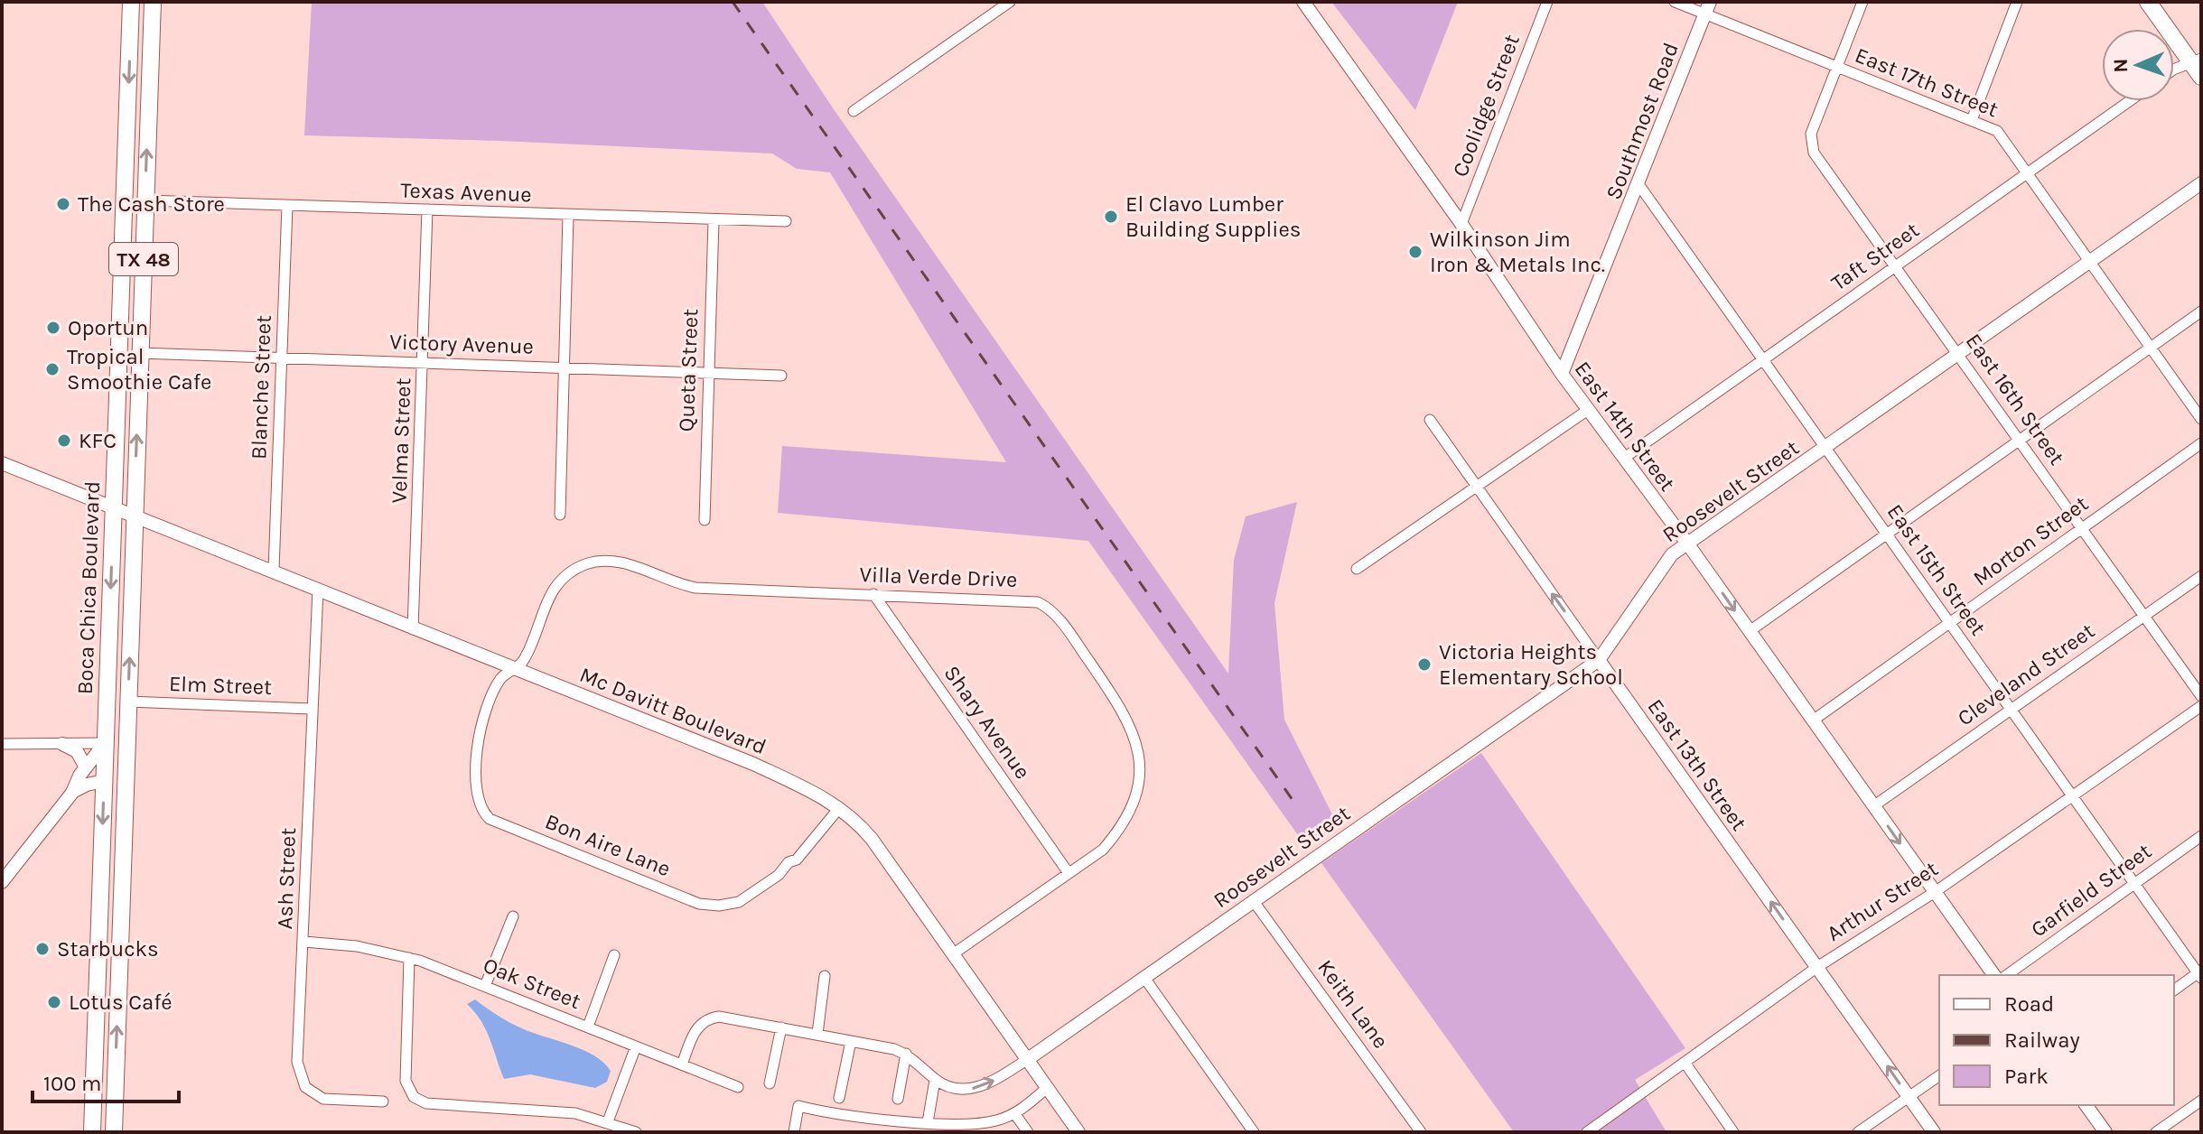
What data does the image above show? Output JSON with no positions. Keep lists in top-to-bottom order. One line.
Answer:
{"streets":{"main road":["TX 48","Boca Chica Boulevard"],"street":["East 17th Street","Coolidge Street","Southmost Road","Texas Avenue","Taft Street","Victory Avenue","Queta Street","Blanche Street","East 16th Street","East 14th Street","Velma Street","Roosevelt Street","Morton Street","East 15th Street","Villa Verde Drive","Cleveland Street","Elm Street","Mc Davitt Boulevard","Shary Avenue","East 13th Street","Bon Aire Lane","Ash Street","Garfield Street","Arthur Street","Oak Street","Keith Lane"]},"crossings":[["East 17th Street","Southmost Road"],["East 17th Street","Taft Street"],["East 17th Street","East 16th Street"],["East 17th Street","Roosevelt Street"],["Coolidge Street","East 14th Street"],["Southmost Road","East 14th Street"],["Southmost Road","East 15th Street"],["Texas Avenue","Queta Street"],["Texas Avenue","Blanche Street"],["Texas Avenue","Velma Street"],["Texas Avenue","Boca Chica Boulevard"],["Taft Street","East 16th Street"],["Taft Street","East 14th Street"],["Taft Street","East 15th Street"],["Victory Avenue","Queta Street"],["Victory Avenue","Blanche Street"],["Victory Avenue","Velma Street"],["Victory Avenue","Boca Chica Boulevard"],["Blanche Street","Mc Davitt Boulevard"],["East 16th Street","Roosevelt Street"],["East 16th Street","Morton Street"],["East 16th Street","Cleveland Street"],["East 14th Street","Roosevelt Street"],["East 14th Street","Morton Street"],["East 14th Street","Cleveland Street"],["East 14th Street","Arthur Street"],["Velma Street","Mc Davitt Boulevard"],["Roosevelt Street","East 15th Street"],["Roosevelt Street","Mc Davitt Boulevard"],["Roosevelt Street","East 13th Street"],["Roosevelt Street","Keith Lane"],["Morton Street","East 15th Street"],["East 15th Street","Cleveland Street"],["East 15th Street","Garfield Street"],["East 15th Street","Arthur Street"],["Villa Verde Drive","Mc Davitt Boulevard"],["Villa Verde Drive","Shary Avenue"],["Villa Verde Drive","Bon Aire Lane"],["Boca Chica Boulevard","Elm Street"],["Boca Chica Boulevard","Mc Davitt Boulevard"],["Elm Street","Ash Street"],["Mc Davitt Boulevard","Bon Aire Lane"],["Mc Davitt Boulevard","Ash Street"],["East 13th Street","Arthur Street"],["Ash Street","Oak Street"]],"one_way":["East 13th Street"],"places":["The Cash Store","El Clavo Lumber Building Supplies","Wilkinson Jim Iron & Metals Inc.","Oportun","Tropical Smoothie Cafe","KFC","Victoria Heights Elementary School","Starbucks","Lotus Café"],"legend":["Road","Railway","Park"],"scale_bar":"100 m","north":"left"}
